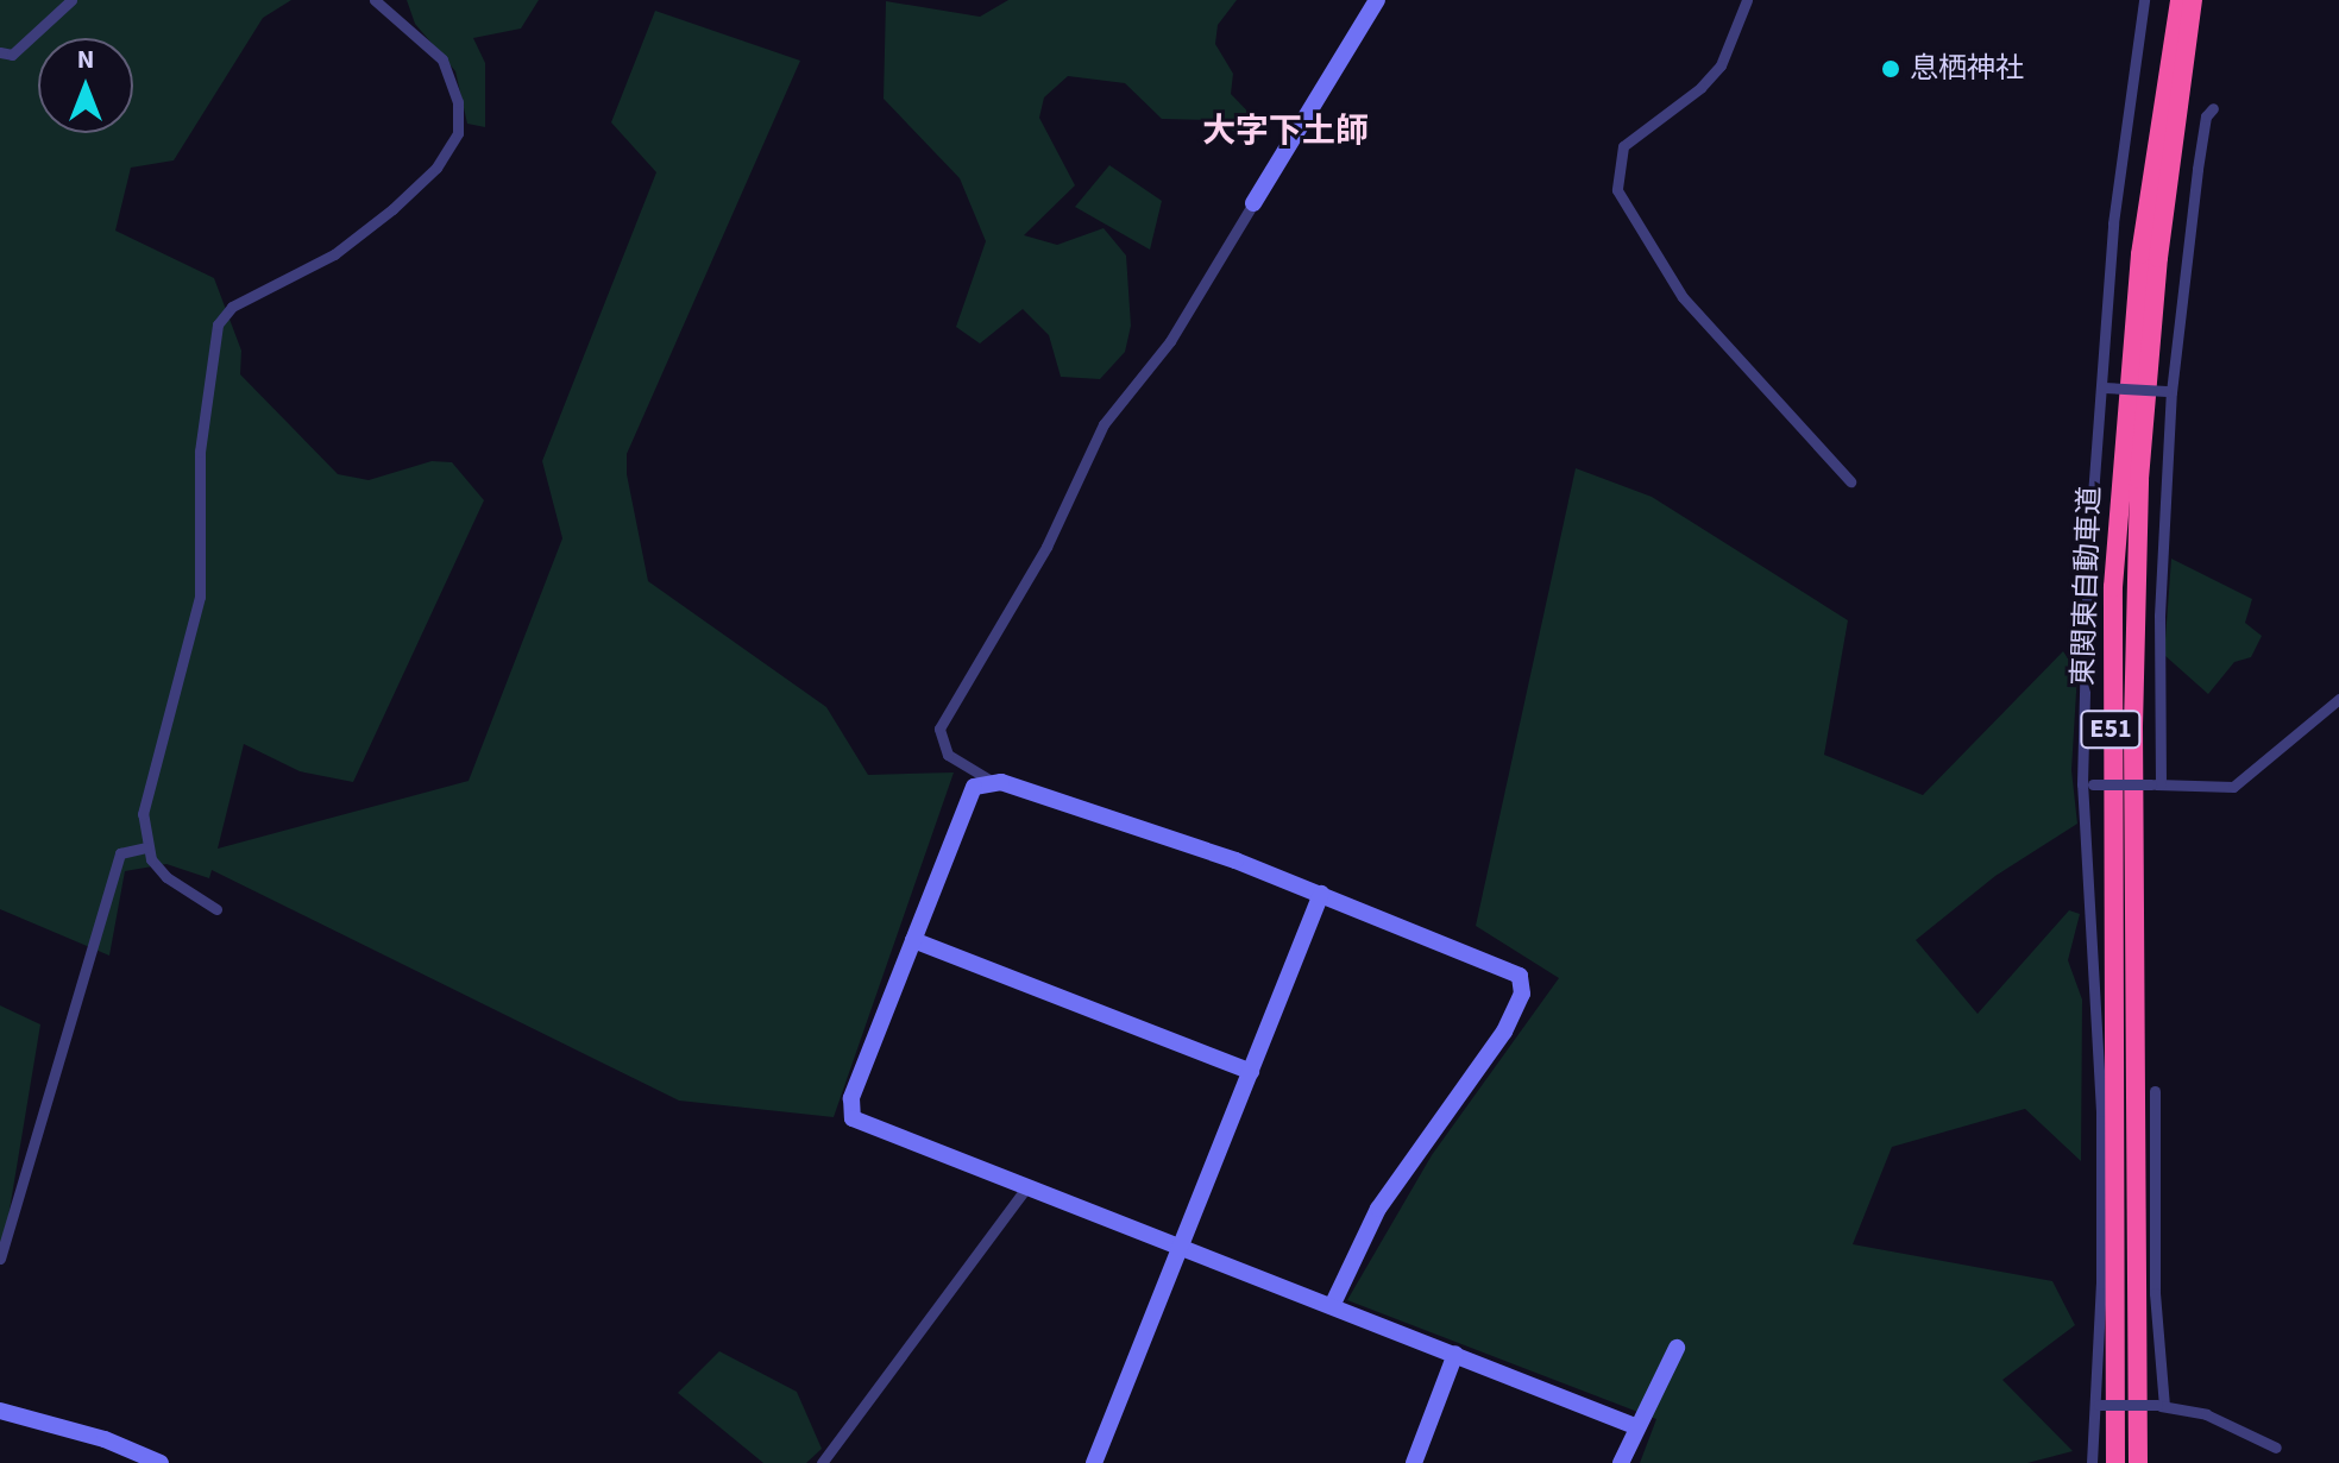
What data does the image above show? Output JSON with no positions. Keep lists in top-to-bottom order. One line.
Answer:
{"streets":{"highway":["東関東自動車道","E51"]},"districts":["大字下土師"],"places":["息栖神社"],"north":"top"}
